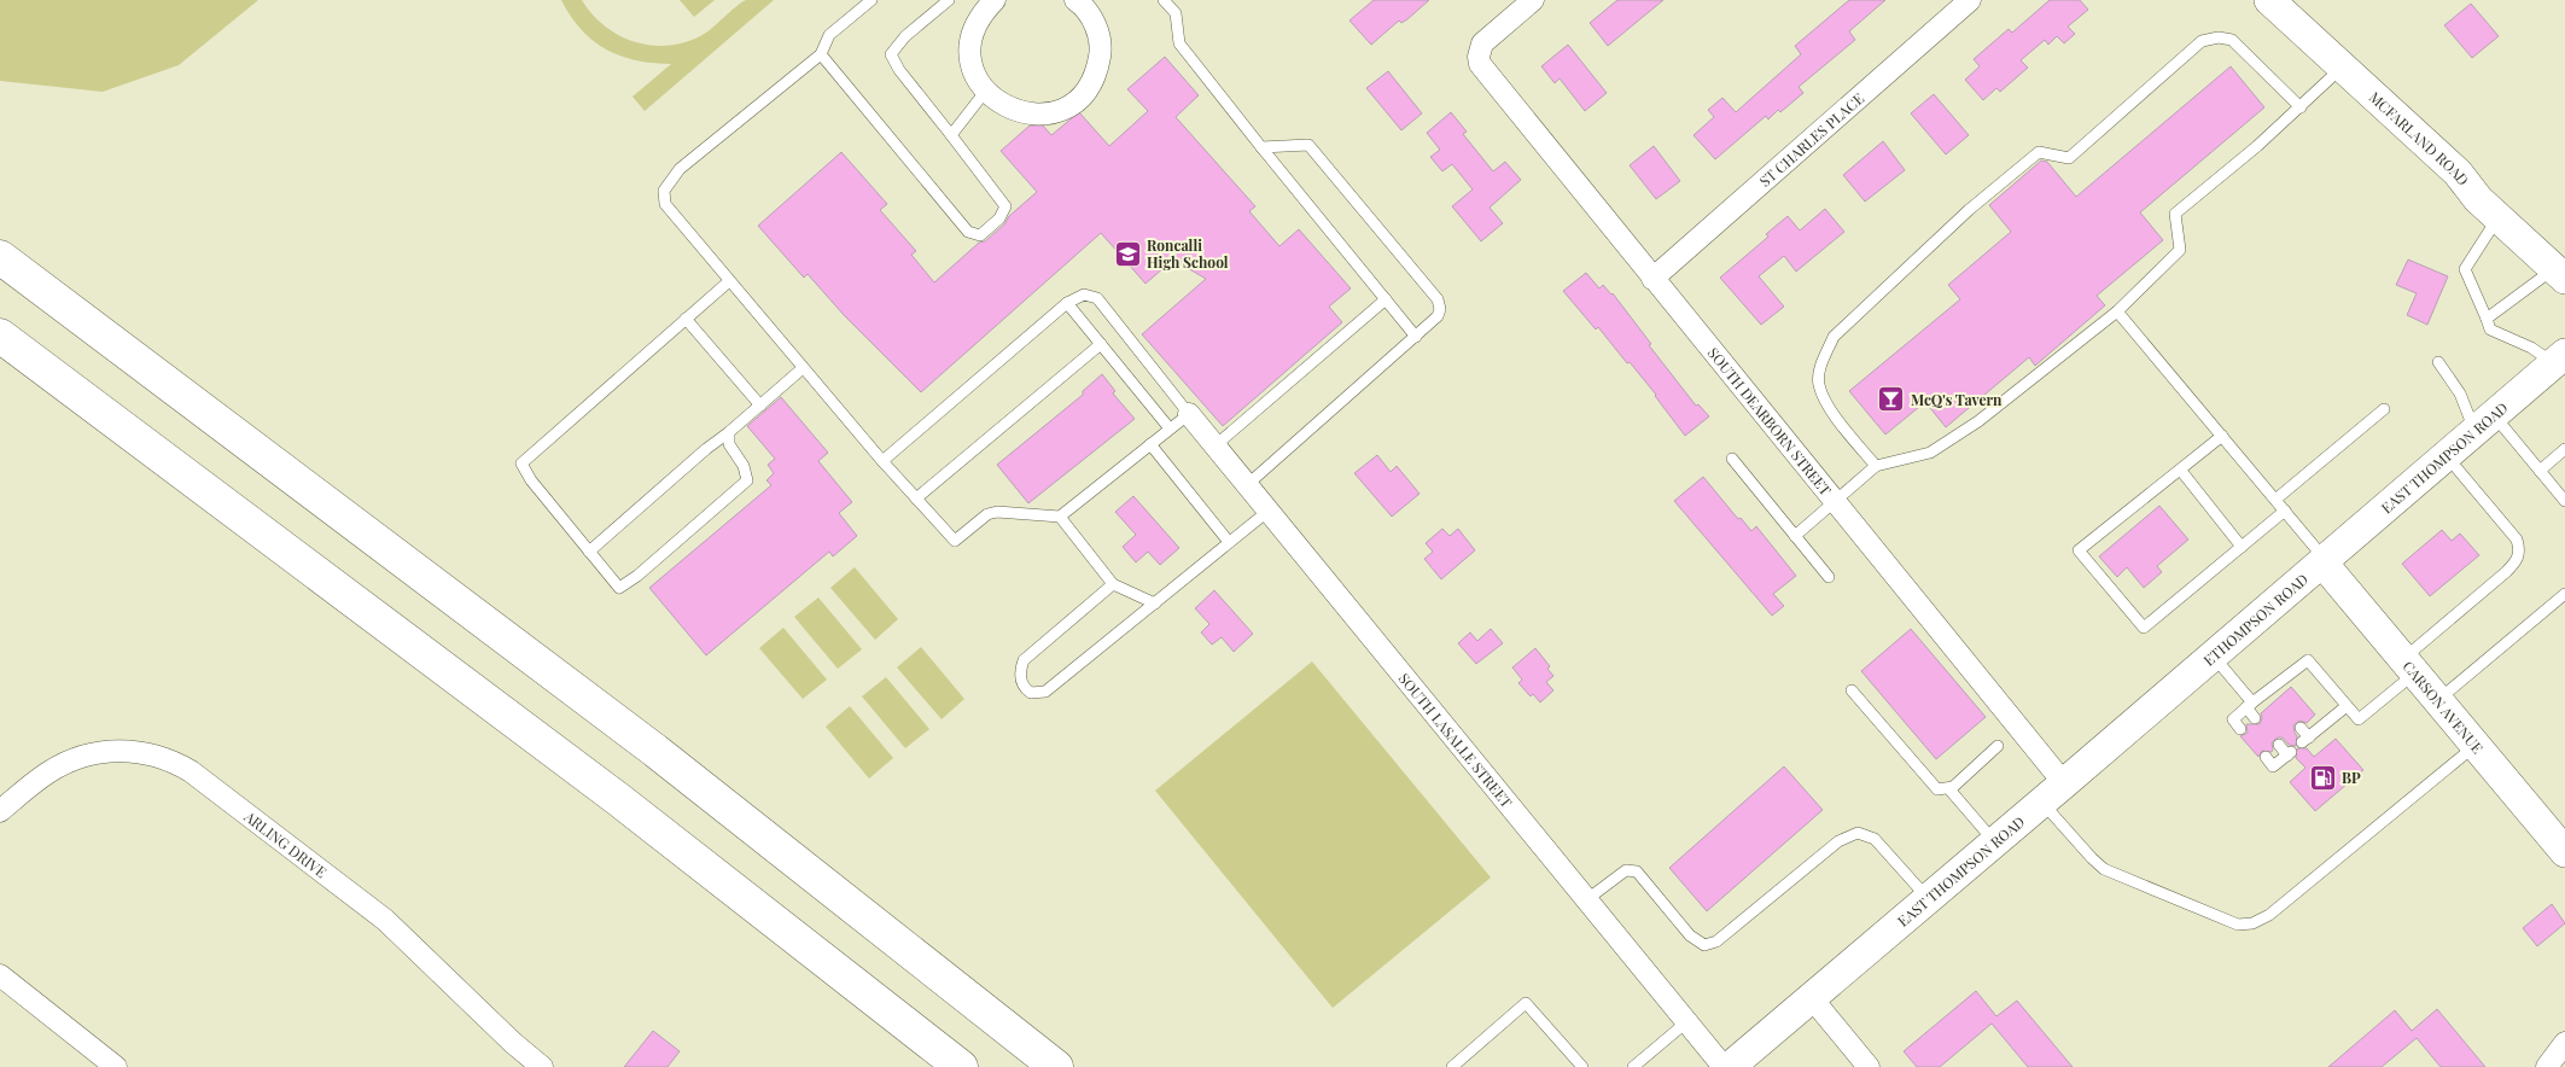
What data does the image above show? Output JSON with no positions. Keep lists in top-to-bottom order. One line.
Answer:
{"streets":{"main road":["MCFARLAND ROAD","EAST THOMPSON ROAD","ETHOMPSON ROAD","CARSON AVENUE"],"street":["ST CHARLES PLACE","SOUTH DEARBORN STREET","SOUTH LASALLE STREET","ARLING DRIVE"]},"crossings":[["ST CHARLES PLACE","SOUTH DEARBORN STREET"],["SOUTH DEARBORN STREET","EAST THOMPSON ROAD"],["EAST THOMPSON ROAD","ETHOMPSON ROAD"],["EAST THOMPSON ROAD","CARSON AVENUE"],["ETHOMPSON ROAD","CARSON AVENUE"]],"places":{"school or university":["Roncalli High School"],"bar":["McQ's Tavern"],"fuel station":["BP"]}}
